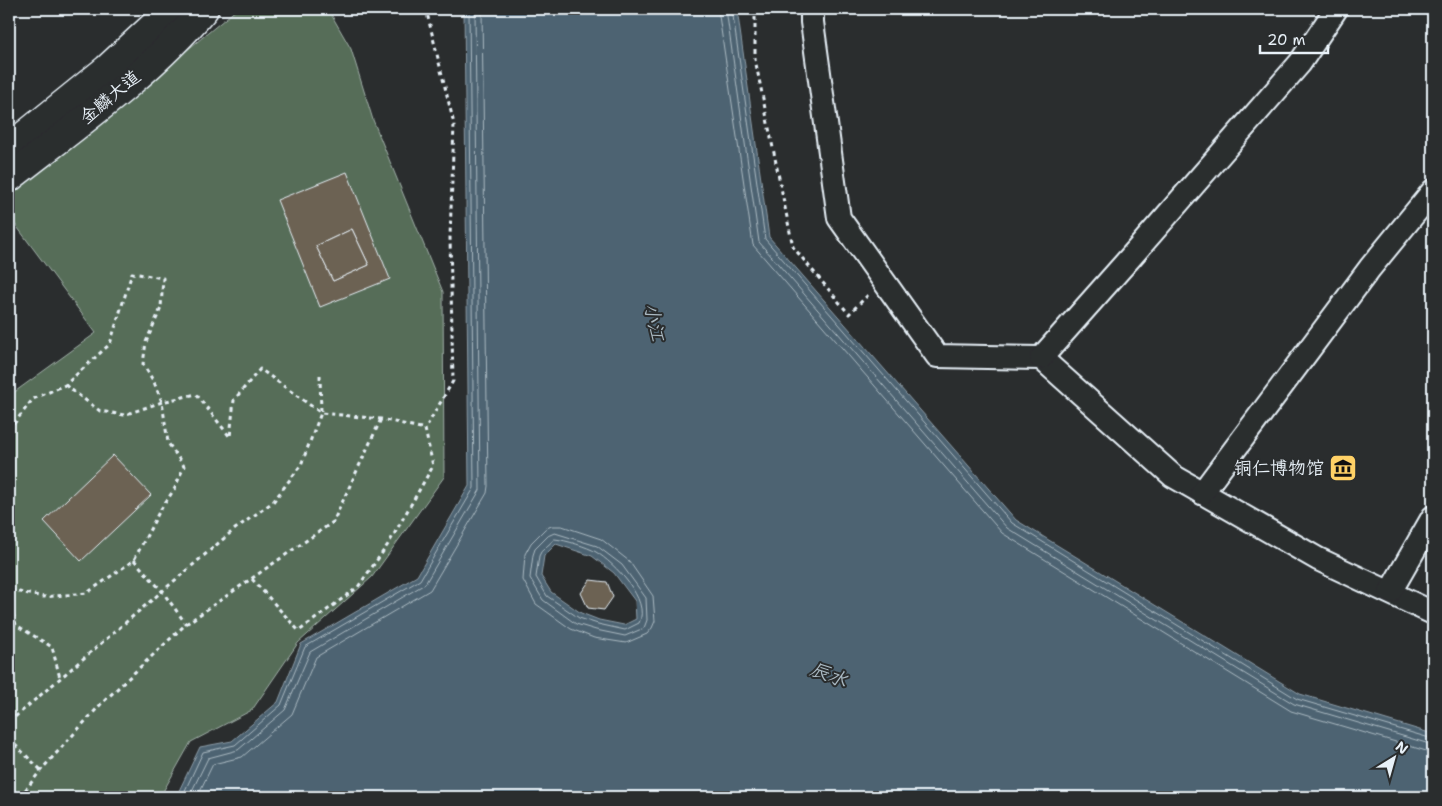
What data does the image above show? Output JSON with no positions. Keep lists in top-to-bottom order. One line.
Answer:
{"streets":{"main road":["金麟大道"]},"water":["小江","辰水"],"places":{"museum":["铜仁博物馆"]},"scale_bar":"20 m","north":"top right"}
